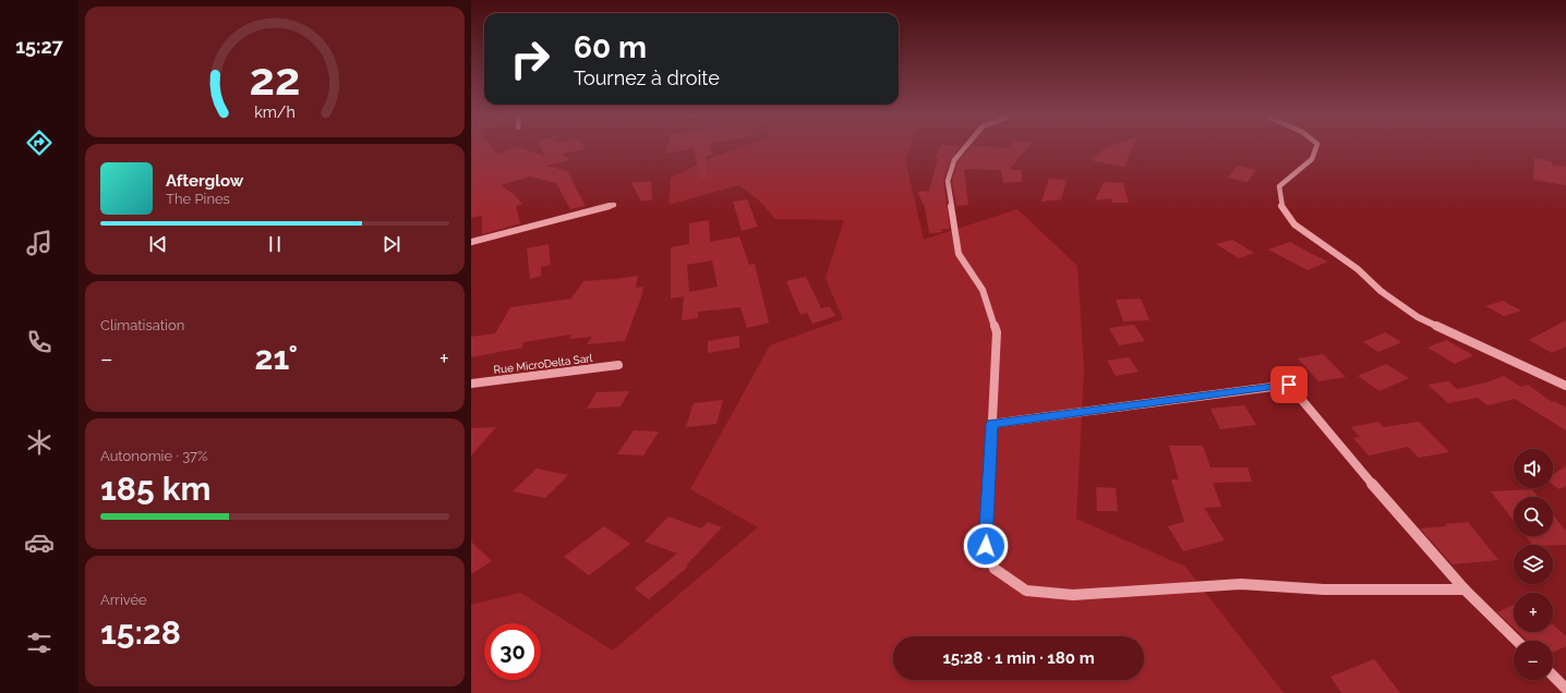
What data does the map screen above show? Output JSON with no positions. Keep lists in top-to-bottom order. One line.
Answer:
{"streets":{"street":["Rue MicroDelta Sarl"]},"page":{"tabs":"15:27","turn":["60 m","Tournez à droite"],"song":["Afterglow","The Pines"],"tile":["Climatisation",["Autonomie · 37%","185 km"],["Arrivée","15:28"]],"heat":["−","21°","+"],"map_buttons":["+","−"],"limit":"30","trip":"15:28 · 1 min · 180 m","gauge":["22","km/h"]}}
